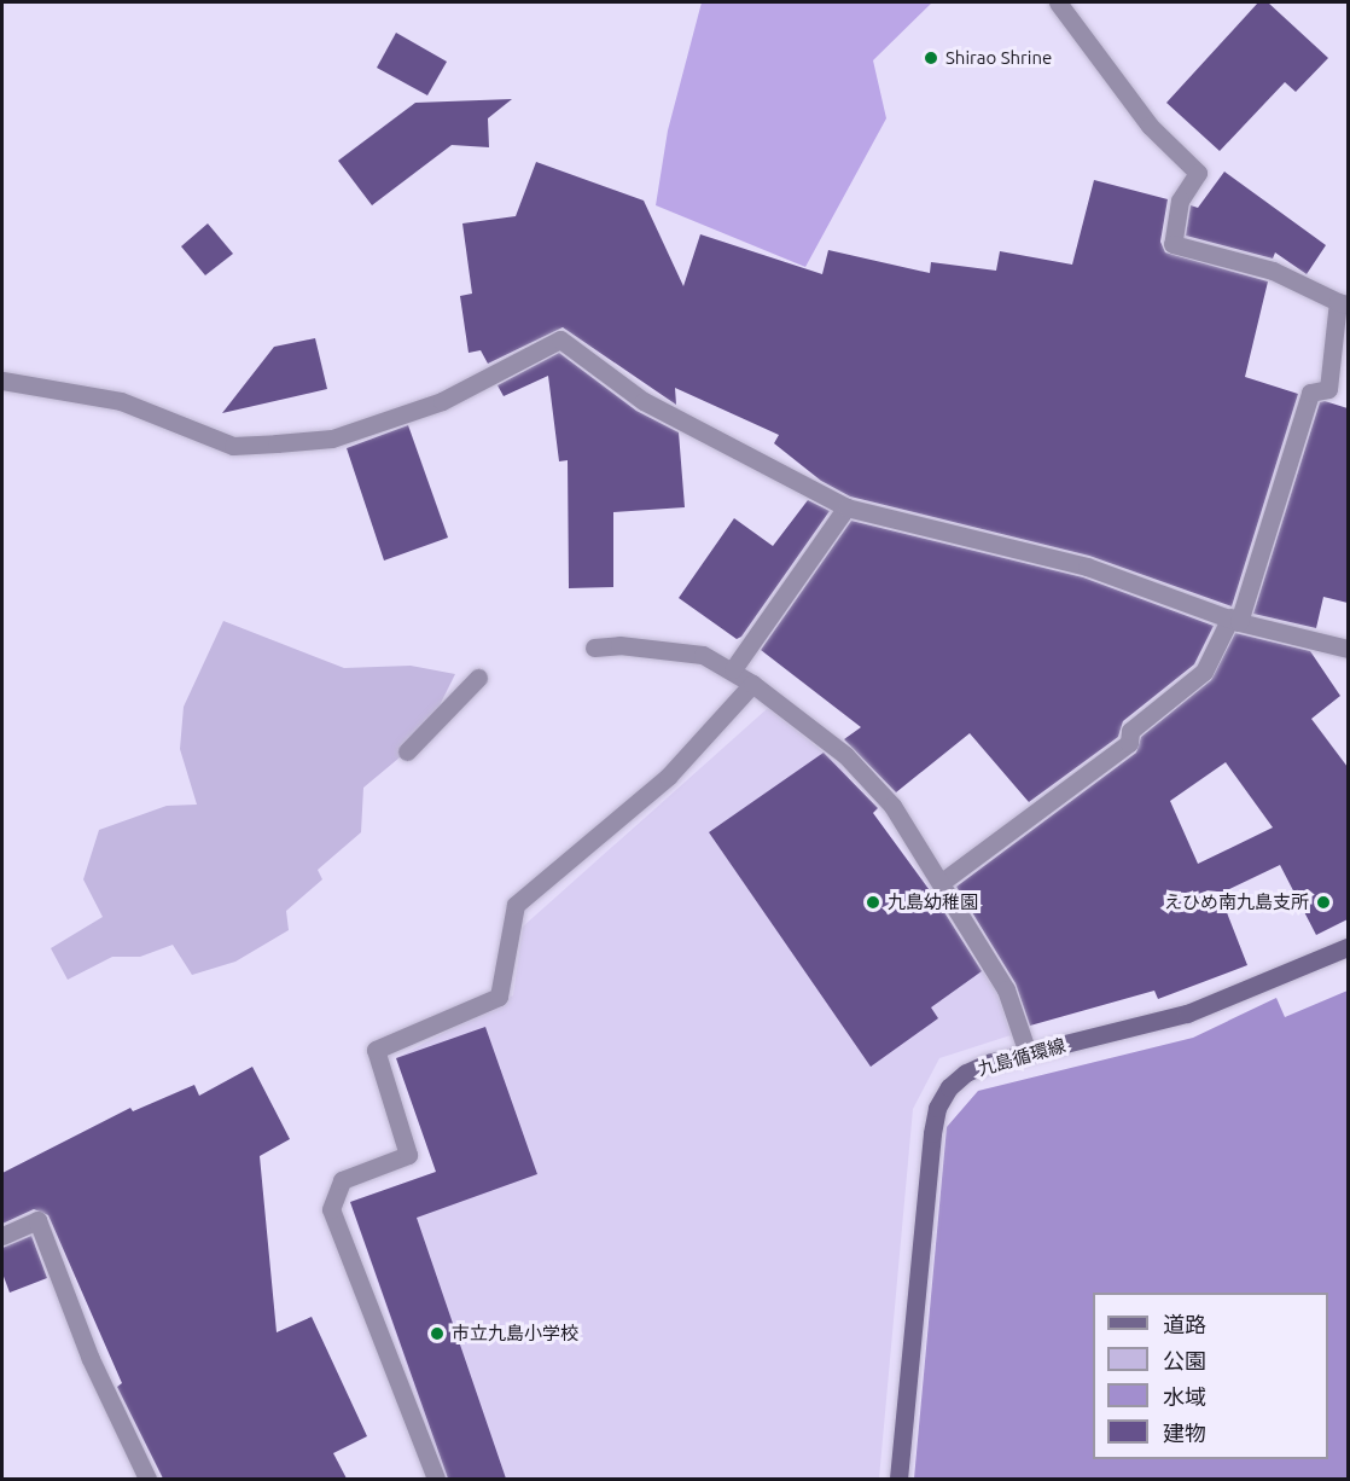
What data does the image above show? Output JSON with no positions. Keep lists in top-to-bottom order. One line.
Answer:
{"streets":{"main road":["九島循環線"]},"places":["Shirao Shrine","九島幼稚園","えひめ南九島支所","市立九島小学校"],"legend":["道路","公園","水域","建物"]}
